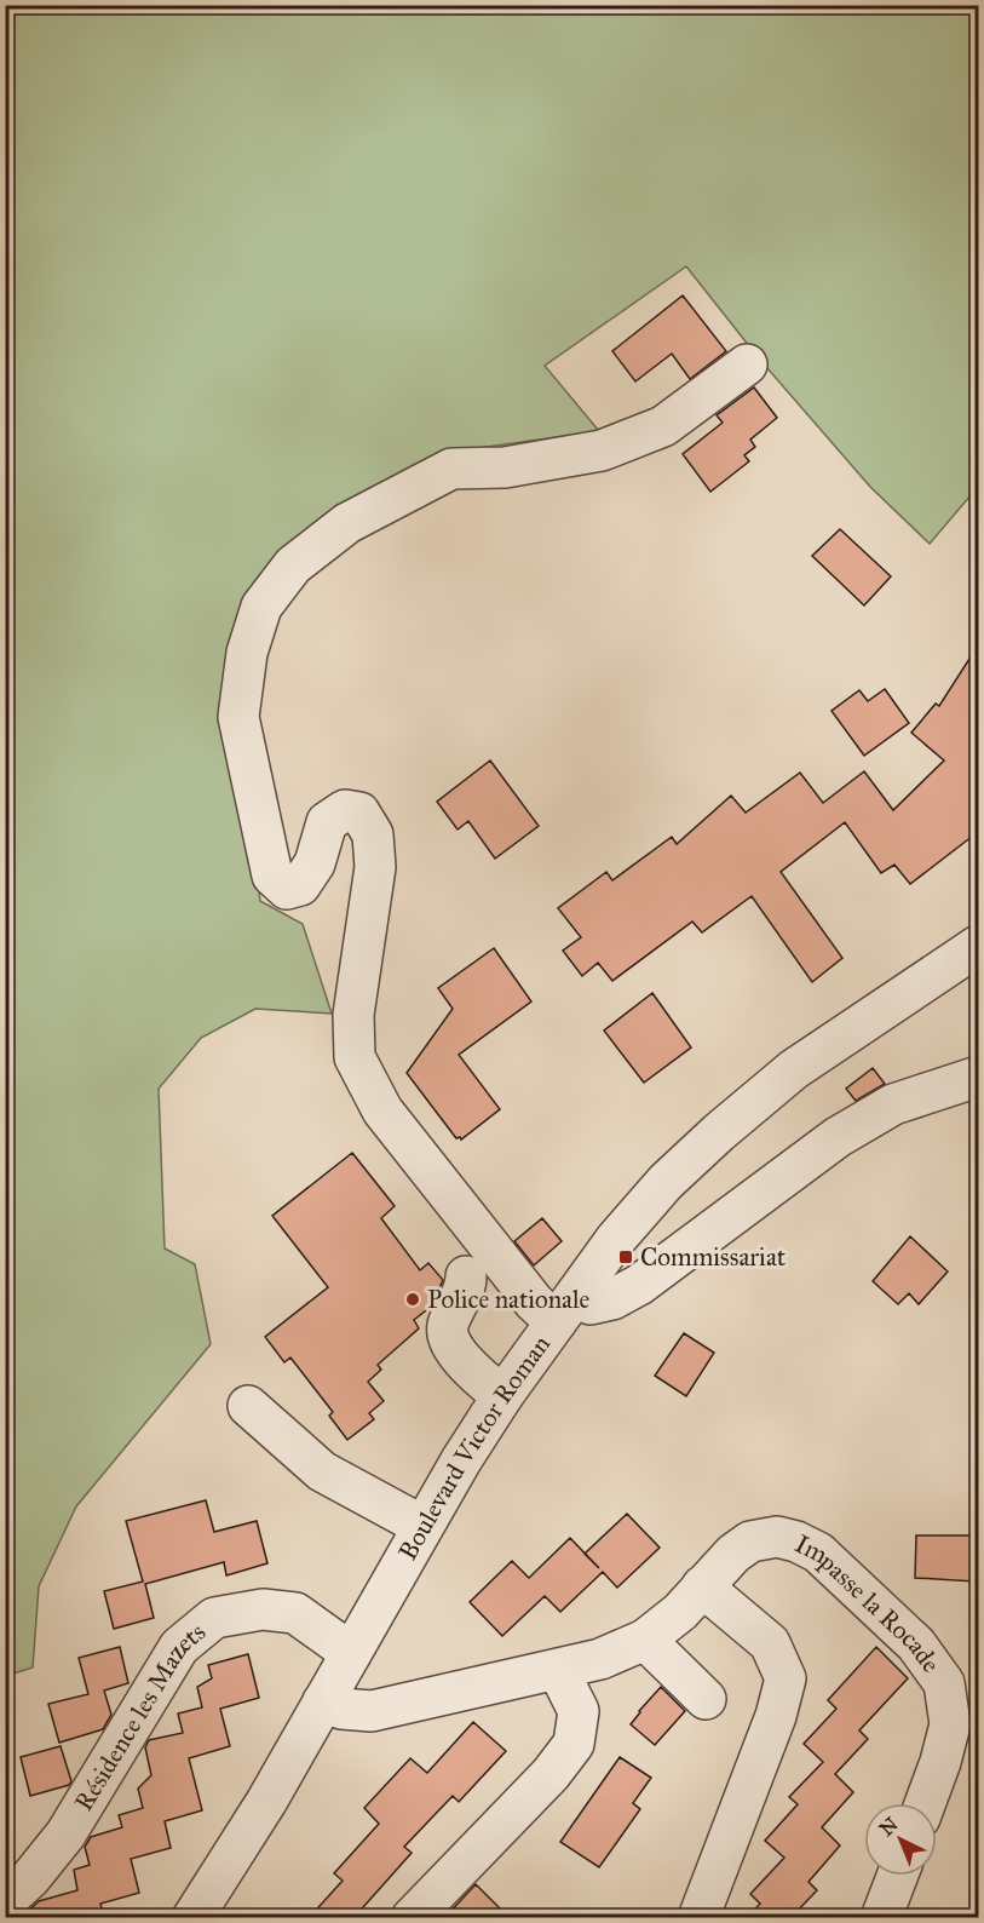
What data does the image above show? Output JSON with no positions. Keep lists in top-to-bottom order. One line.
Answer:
{"streets":{"street":["Boulevard Victor Roman","Impasse la Rocade","Résidence les Mazets"]},"crossings":[["Boulevard Victor Roman","Impasse la Rocade"],["Boulevard Victor Roman","Résidence les Mazets"]],"places":{"transit":["Commissariat"],"other":["Police nationale"]},"north":"top left"}
